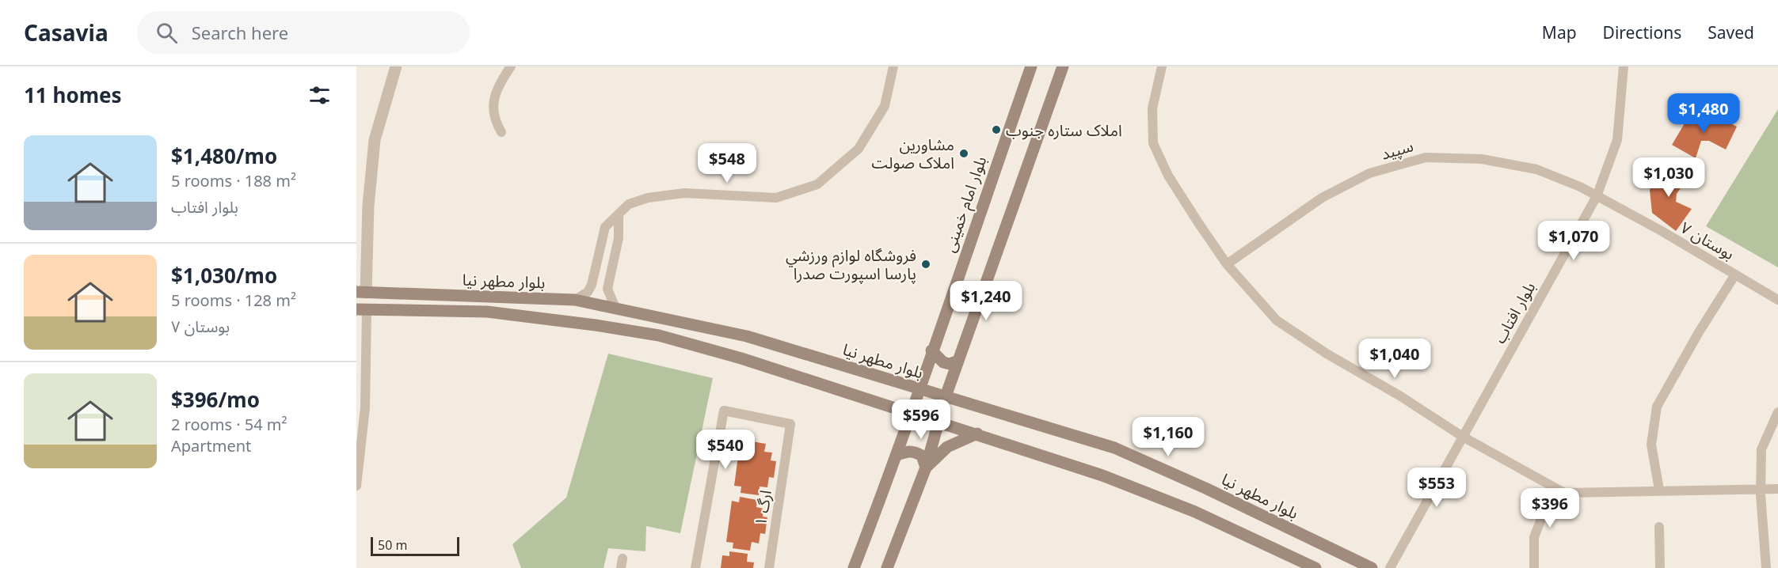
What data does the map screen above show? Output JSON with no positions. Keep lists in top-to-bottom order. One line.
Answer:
{"streets":{"main road":["بلوار امام خمینی","بلوار مطهر نیا"],"street":["سپید","بوستان ۷","بلوار افتاب","ارگ ۱"]},"crossings":[["سپید","بوستان ۷"],["سپید","بلوار افتاب"],["بلوار امام خمینی","بلوار مطهر نیا"],["بوستان ۷","بلوار افتاب"]],"places":["املاک ستاره جنوب","مشاورین املاک صولت","فروشگاه لوازم ورزشي پارسا اسپورت صدرا"],"scale_bar":"50 m","page":{"header":"Casavia","search":"Search here","nav":["Map","Directions","Saved"],"heading":"11 homes","price":["$1,480","$548","$1,030","$1,070","$1,240","$1,040","$596","$1,160","$540","$553","$396"],"list":[{"name":"$1,480/mo","note":"5 rooms · 188 m² · بلوار افتاب"},{"name":"$1,030/mo","note":"5 rooms · 128 m² · بوستان ۷"},{"name":"$396/mo","note":"2 rooms · 54 m² · Apartment"}],"scale":"50 m"}}
